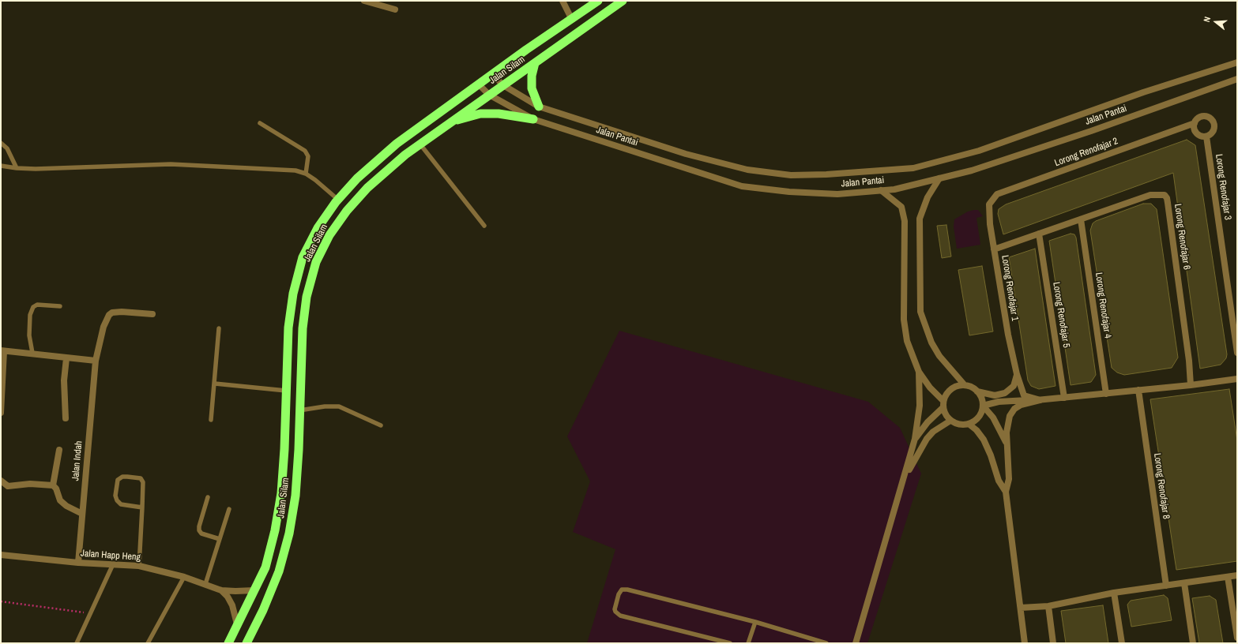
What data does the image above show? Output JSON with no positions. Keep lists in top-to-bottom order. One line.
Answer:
{"streets":{"highway":["Jalan Silam"],"street":["Jalan Pantai","Lorong Renofajar 2","Lorong Renofajar 3","Lorong Renofajar 6","Lorong Renofajar 1","Lorong Renofajar 4","Lorong Renofajar 5","Jalan Indah","Lorong Renofajar 8","Jalan Happ Heng"]},"crossings":[["Jalan Silam","Jalan Pantai"],["Jalan Silam","Jalan Happ Heng"],["Lorong Renofajar 2","Lorong Renofajar 3"],["Lorong Renofajar 2","Lorong Renofajar 1"],["Lorong Renofajar 6","Lorong Renofajar 1"],["Lorong Renofajar 6","Lorong Renofajar 4"],["Lorong Renofajar 6","Lorong Renofajar 5"],["Jalan Indah","Jalan Happ Heng"]],"north":"left"}
